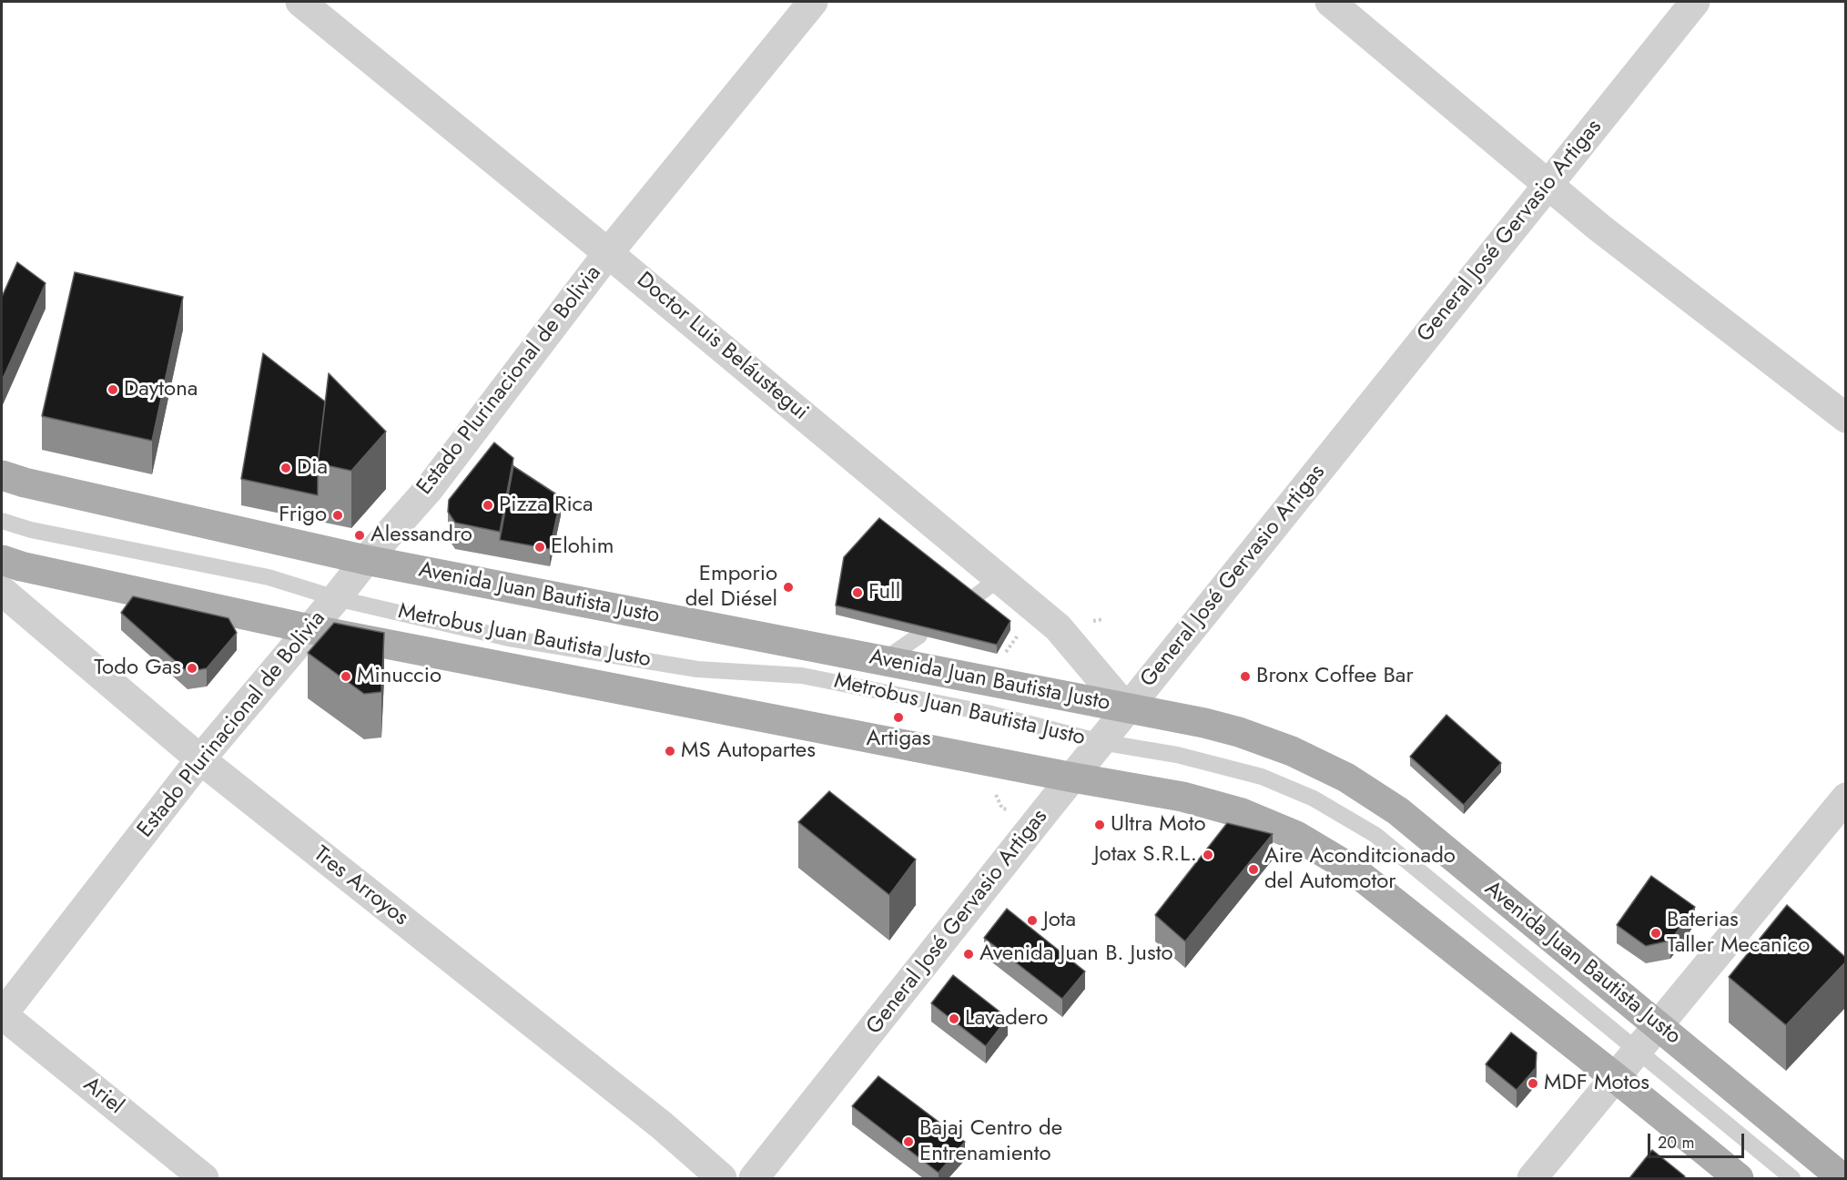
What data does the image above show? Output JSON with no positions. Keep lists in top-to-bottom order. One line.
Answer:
{"streets":{"main road":["Avenida Juan Bautista Justo"],"street":["General José Gervasio Artigas","Doctor Luis Beláustegui","Estado Plurinacional de Bolivia","Tres Arroyos","Ariel"],"lane":["Metrobus Juan Bautista Justo"]},"crossings":[["General José Gervasio Artigas","Doctor Luis Beláustegui"],["General José Gervasio Artigas","Avenida Juan Bautista Justo"],["General José Gervasio Artigas","Metrobus Juan Bautista Justo"],["Doctor Luis Beláustegui","Estado Plurinacional de Bolivia"],["Doctor Luis Beláustegui","Avenida Juan Bautista Justo"],["Estado Plurinacional de Bolivia","Avenida Juan Bautista Justo"],["Estado Plurinacional de Bolivia","Metrobus Juan Bautista Justo"],["Estado Plurinacional de Bolivia","Tres Arroyos"],["Estado Plurinacional de Bolivia","Ariel"]],"places":["Daytona","Dia","Pizza Rica","Frigo","Alessandro","Elohim","Emporio del Diésel","Full","Todo Gas","Minuccio","Bronx Coffee Bar","Artigas","MS Autopartes","Ultra Moto","Jotax S.R.L.","Aire Aconditcionado del Automotor","Jota","Baterias Taller Mecanico","Avenida Juan B. Justo","Lavadero","MDF Motos","Bajaj Centro de Entrenamiento"],"scale_bar":"20 m"}
